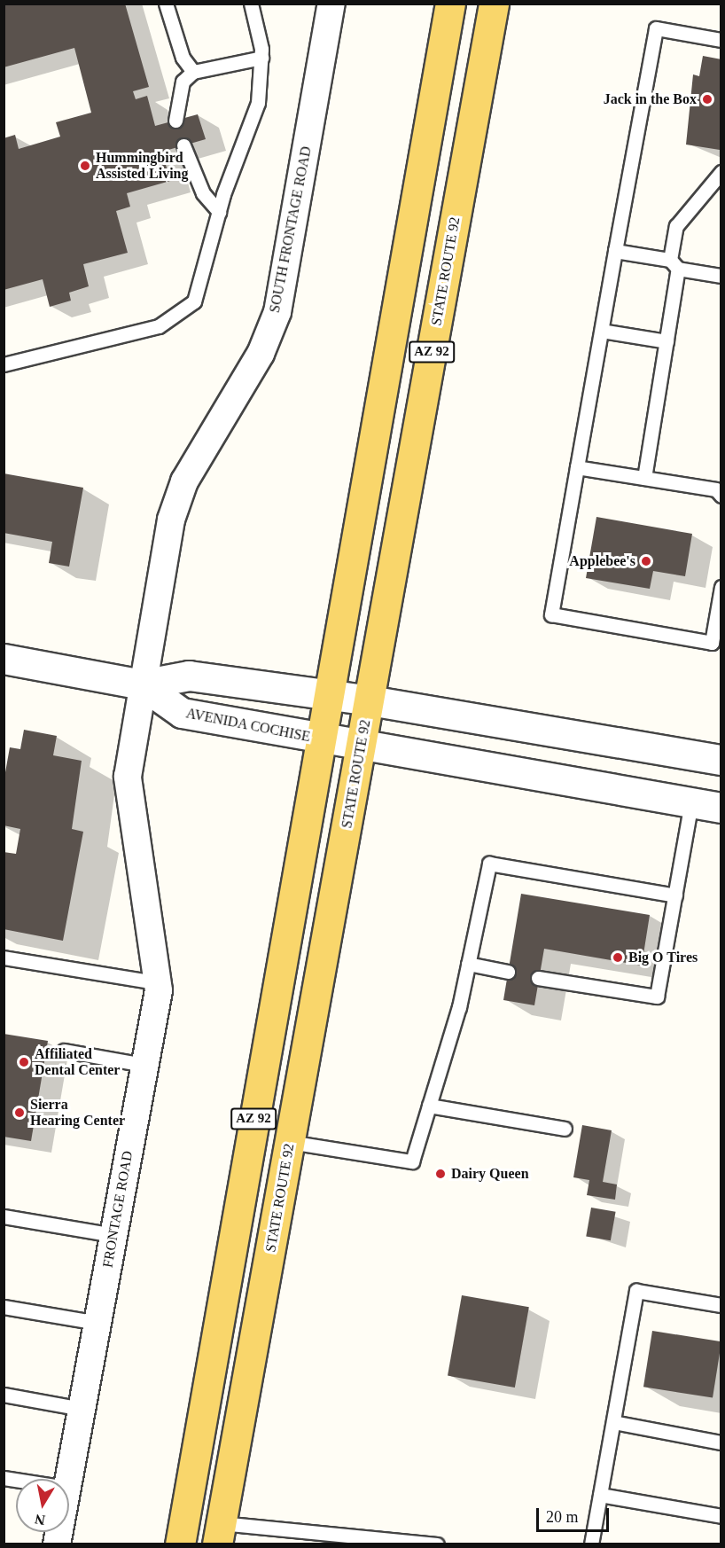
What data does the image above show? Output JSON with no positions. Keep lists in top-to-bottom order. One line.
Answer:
{"streets":{"main road":["STATE ROUTE 92","AZ 92"],"street":["SOUTH FRONTAGE ROAD","AVENIDA COCHISE","FRONTAGE ROAD"]},"crossings":[["SOUTH FRONTAGE ROAD","AVENIDA COCHISE"],["SOUTH FRONTAGE ROAD","FRONTAGE ROAD"],["STATE ROUTE 92","AVENIDA COCHISE"],["AZ 92","AVENIDA COCHISE"],["AVENIDA COCHISE","FRONTAGE ROAD"]],"places":["Jack in the Box","Hummingbird Assisted Living","Applebee's","Big O Tires","Affiliated Dental Center","Sierra Hearing Center","Dairy Queen"],"scale_bar":"20 m","north":"bottom"}
